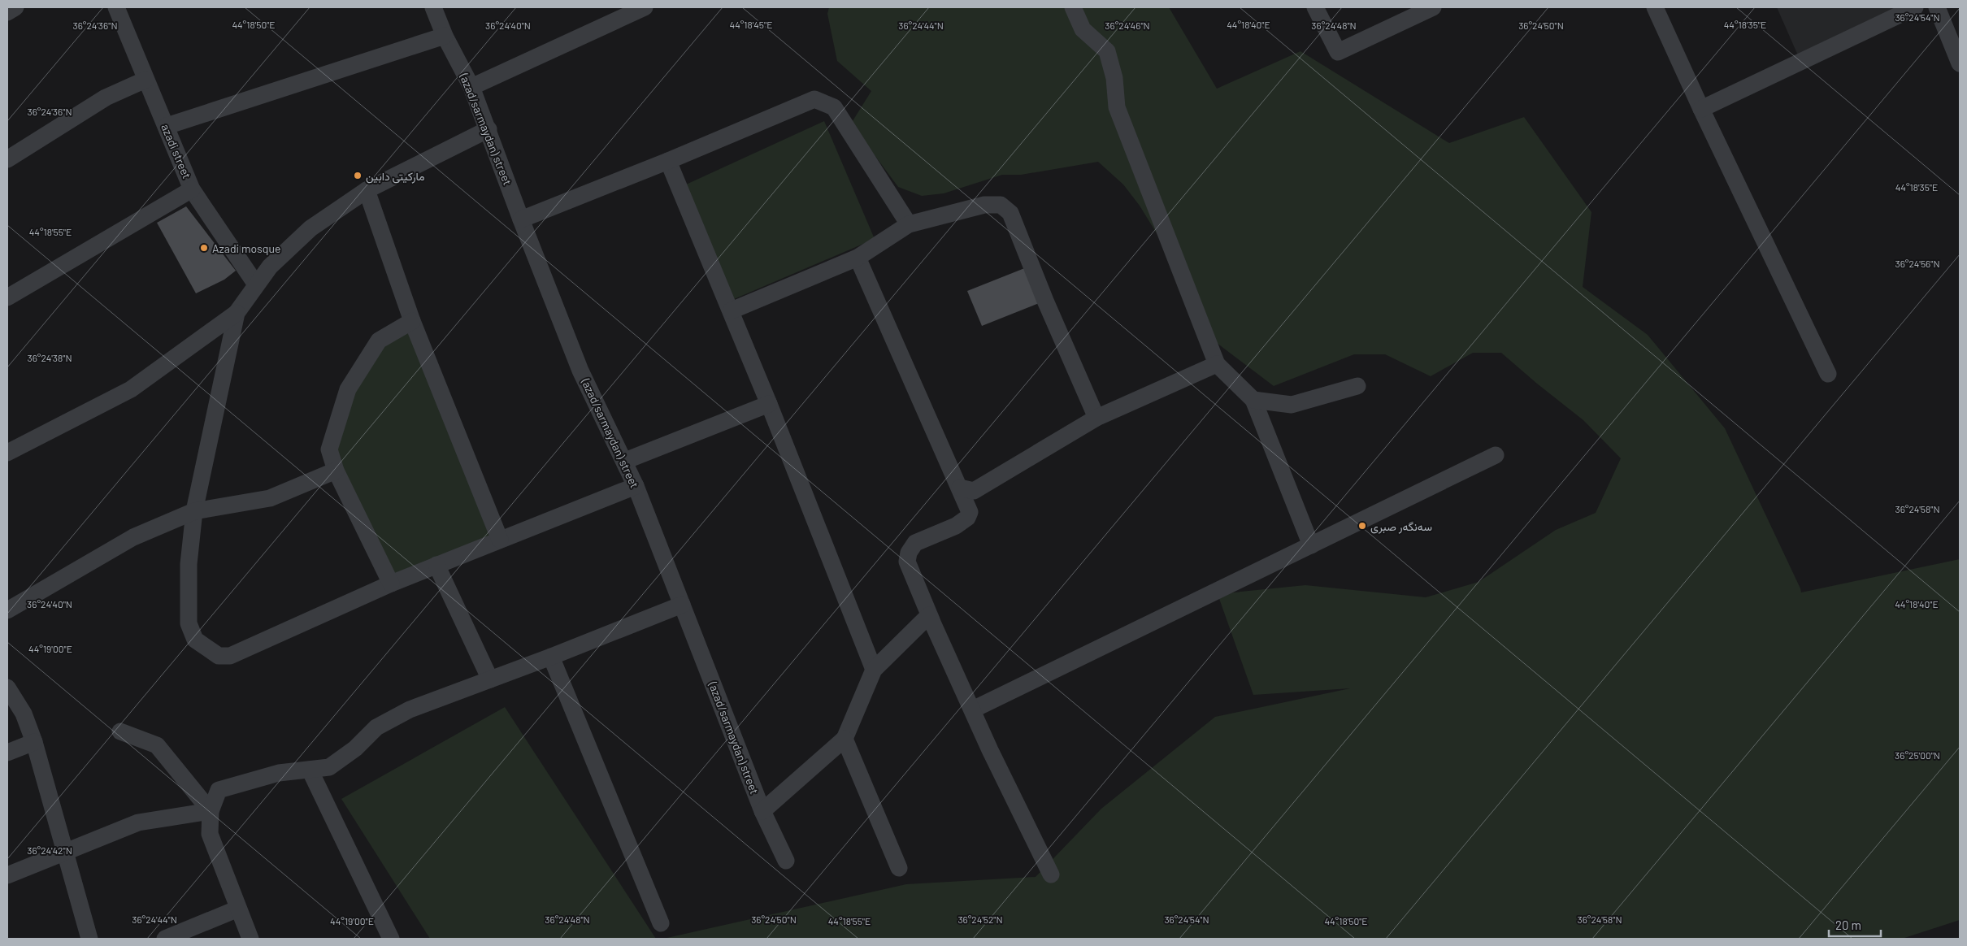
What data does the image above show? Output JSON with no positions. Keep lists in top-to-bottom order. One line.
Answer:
{"streets":{"street":["(azad/sarmaydan) street","azadi street"]},"places":["ماركيتى دابين","Azadi mosque","سەنگەر صبری"],"scale_bar":"20 m","coordinates":["36°24'54\"N","44°18'50\"E","44°18'45\"E","44°18'40\"E","44°18'35\"E","36°24'36\"N","36°24'40\"N","36°24'44\"N","36°24'46\"N","36°24'48\"N","36°24'50\"N","44°18'55\"E","36°24'56\"N","36°24'38\"N","36°24'58\"N","44°19'00\"E","36°25'00\"N","36°24'42\"N","36°24'52\"N"]}
